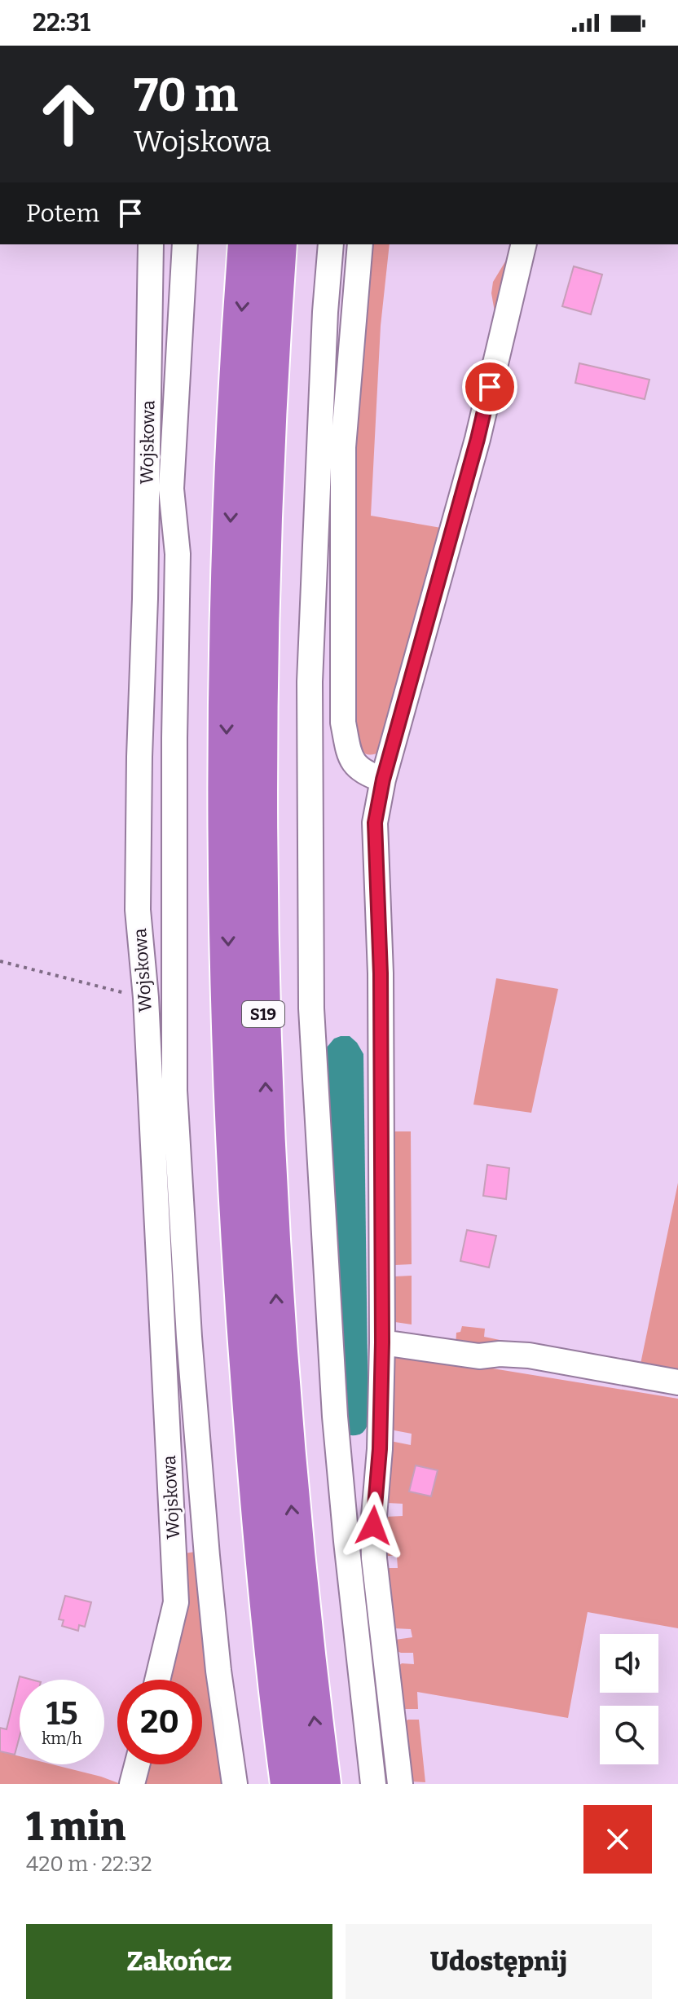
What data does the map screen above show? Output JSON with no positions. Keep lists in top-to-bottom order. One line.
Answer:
{"streets":{"highway":["S19"],"street":["Wojskowa"]},"page":{"status":"22:31","turn":["70 m","Wojskowa"],"then":"Potem","speed":"15 km/h","limit":"20","heading":["1 min","420 m · 22:32"],"buttons":["Zakończ","Udostępnij"]}}
